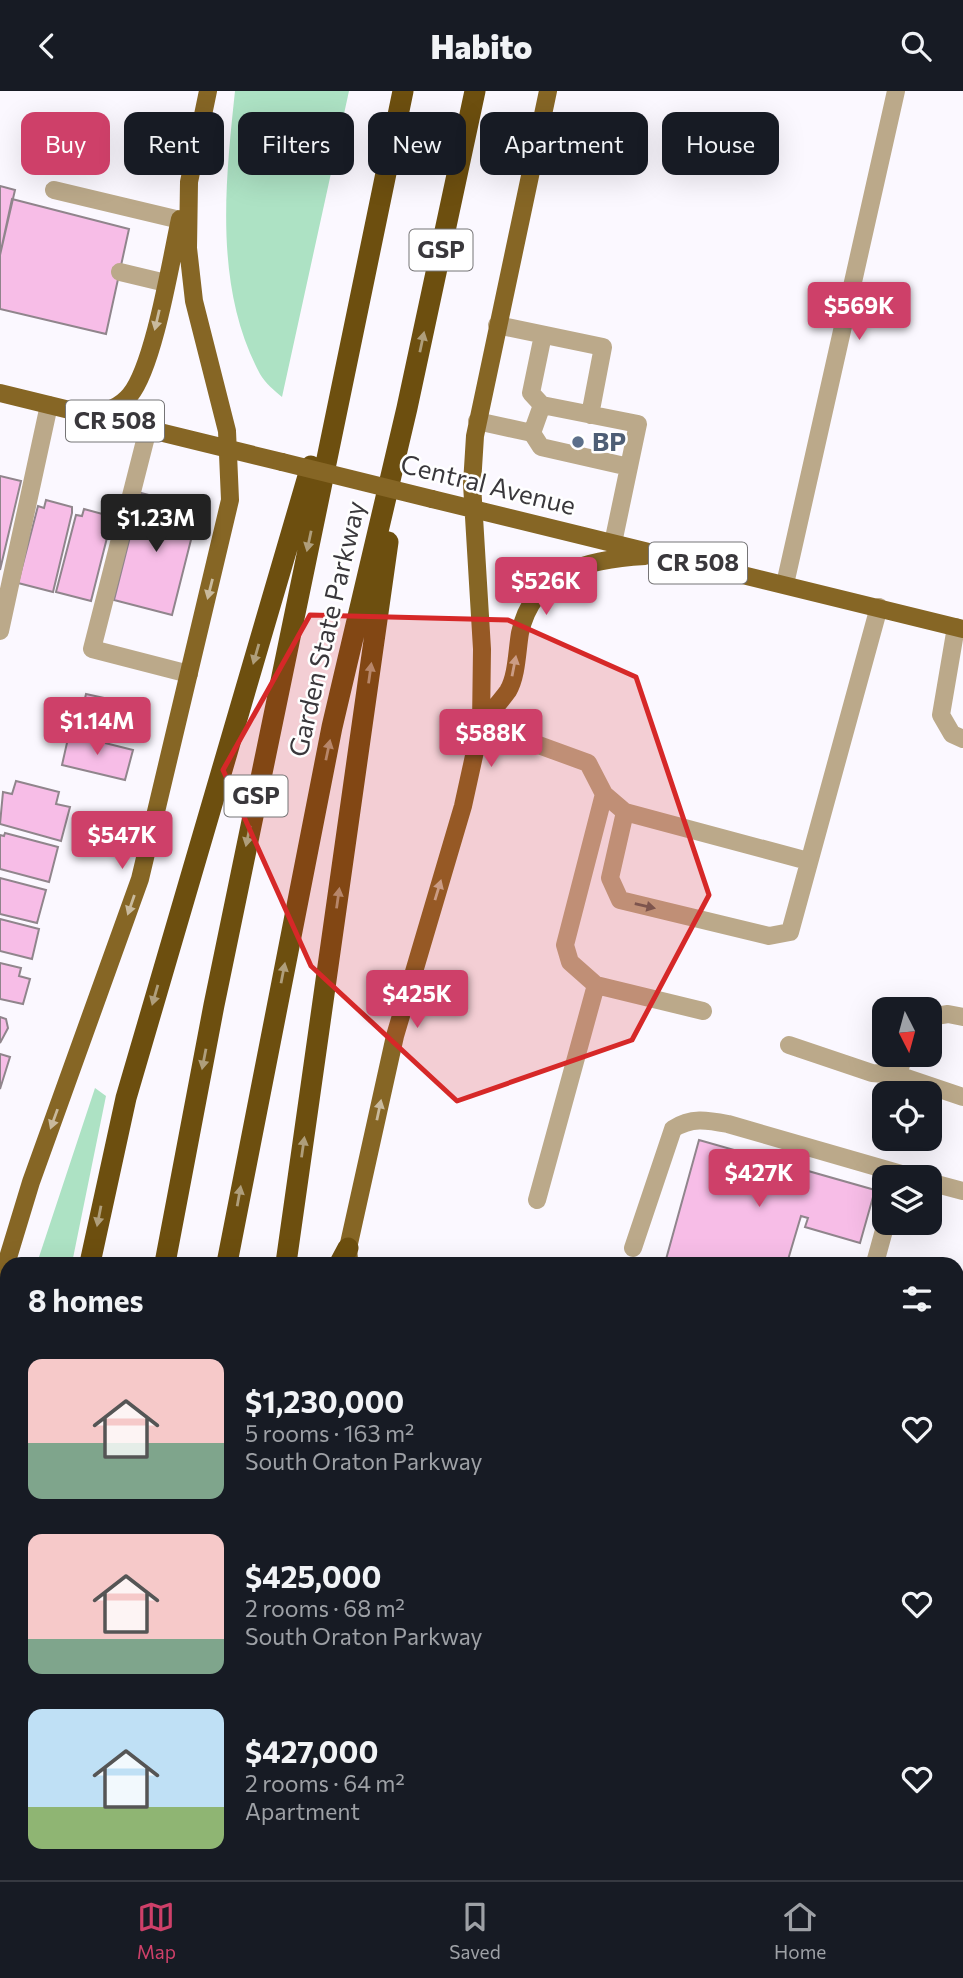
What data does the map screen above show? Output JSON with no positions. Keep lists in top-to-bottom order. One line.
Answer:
{"streets":{"highway":["GSP","Garden State Parkway"],"main road":["CR 508","Central Avenue"]},"places":["BP"],"north":"bottom","page":{"header":"Habito","chip":["Buy","Rent","Filters","New","Apartment","House"],"price":["$569K","$1.23M","$526K","$1.14M","$588K","$547K","$425K","$427K"],"heading":"8 homes","list":[{"name":"$1,230,000","note":"5 rooms · 163 m² · South Oraton Parkway"},{"name":"$425,000","note":"2 rooms · 68 m² · South Oraton Parkway"},{"name":"$427,000","note":"2 rooms · 64 m² · Apartment"}],"tabs":["Map","Saved","Home"]}}
